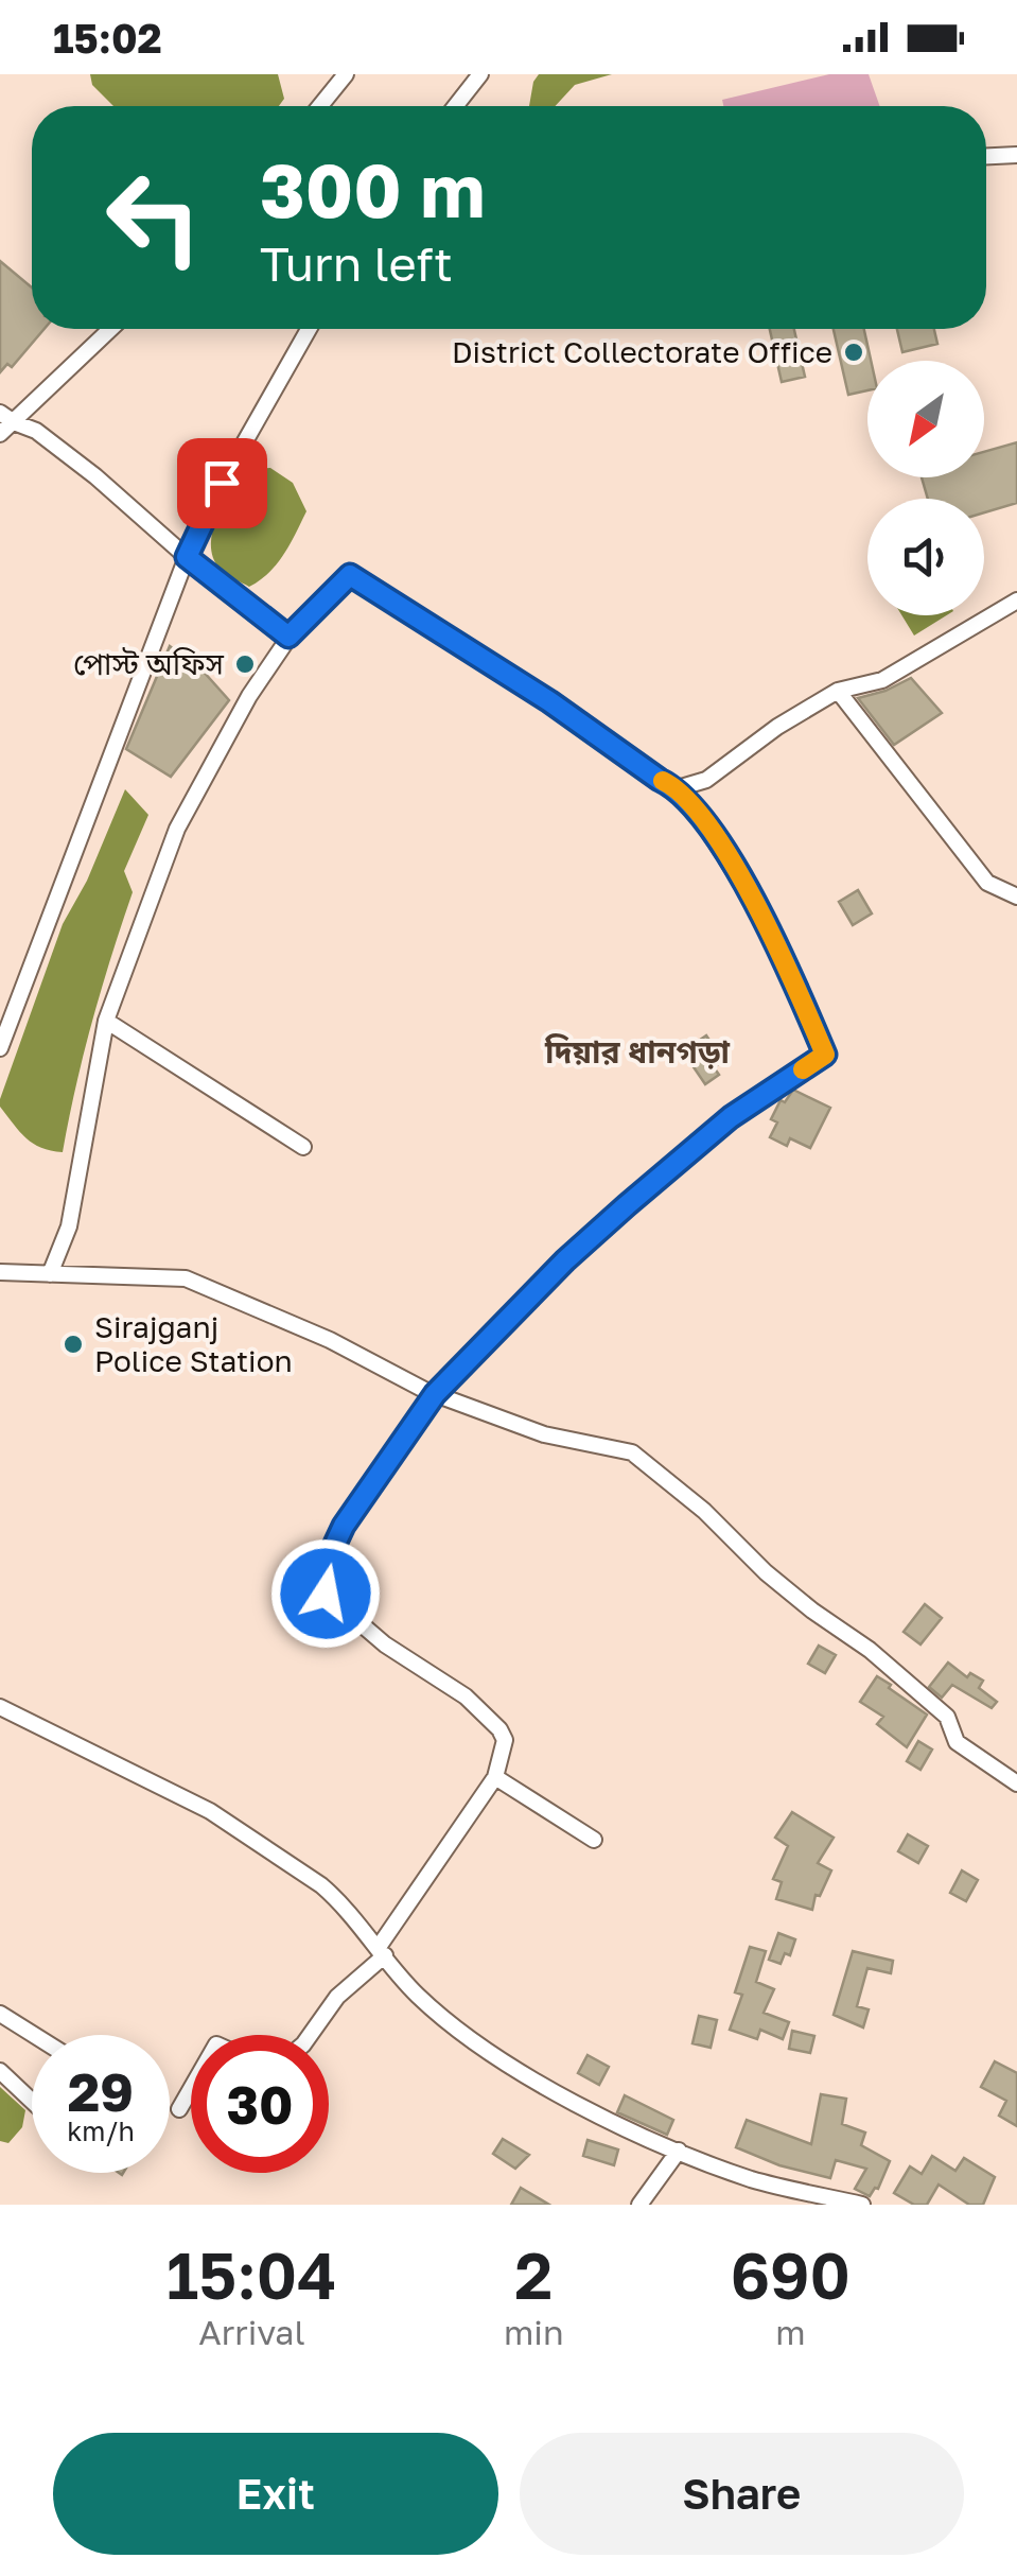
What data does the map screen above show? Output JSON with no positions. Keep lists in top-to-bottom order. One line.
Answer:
{"districts":["দিয়ার ধানগড়া"],"places":["District Collectorate Office","পোস্ট অফিস","Sirajganj Police Station"],"north":"bottom left","page":{"status":"15:02","turn":["300 m","Turn left"],"speed":"29 km/h","limit":"30","eta":["15:04","Arrival","2","min","690","m"],"buttons":["Exit","Share"]}}
